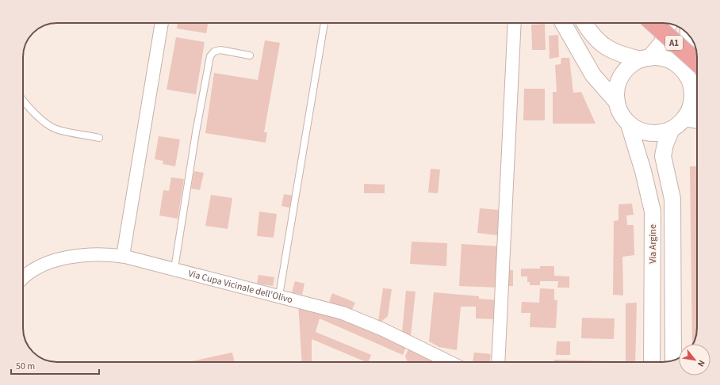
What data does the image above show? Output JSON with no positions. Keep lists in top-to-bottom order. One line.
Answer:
{"streets":{"highway":["A1"],"street":["Via Argine","Via Cupa Vicinale dell'Olivo"]},"scale_bar":"50 m","north":"bottom right"}
